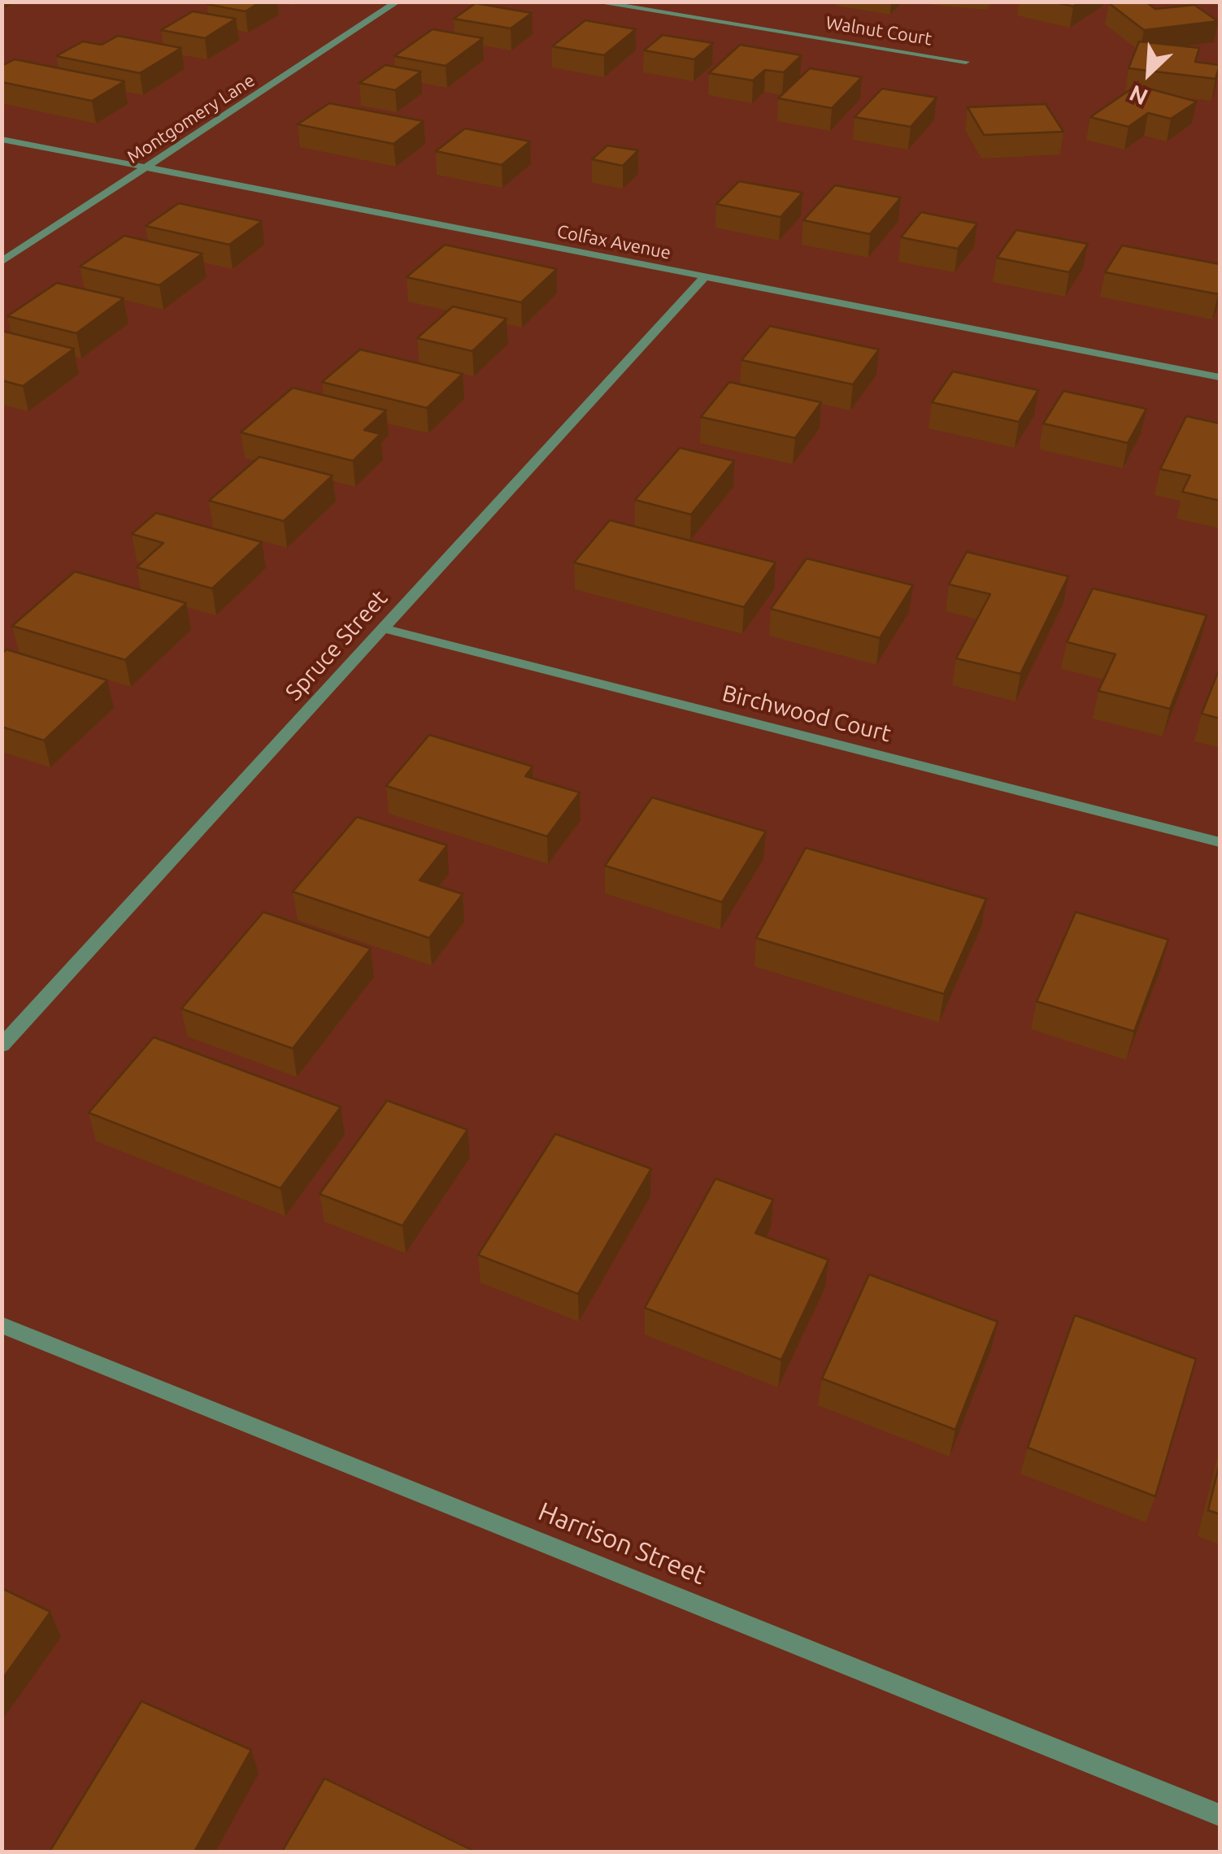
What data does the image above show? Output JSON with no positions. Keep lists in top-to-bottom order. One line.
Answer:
{"streets":{"street":["Walnut Court","Montgomery Lane","Colfax Avenue","Spruce Street","Birchwood Court","Harrison Street"]},"crossings":[["Montgomery Lane","Colfax Avenue"],["Colfax Avenue","Spruce Street"],["Spruce Street","Birchwood Court"]],"north":"bottom left"}
